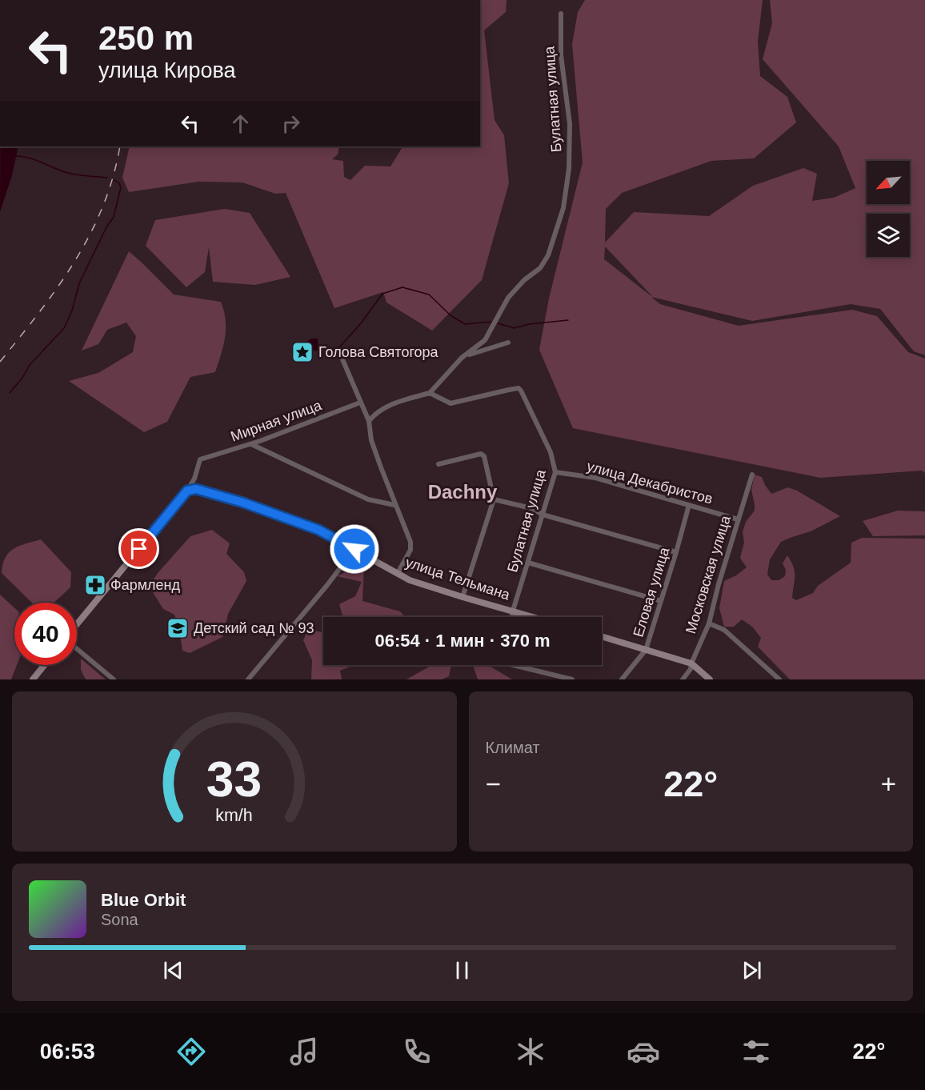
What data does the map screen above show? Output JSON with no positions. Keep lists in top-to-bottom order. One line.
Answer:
{"streets":{"street":["Булатная улица","Мирная улица","улица Декабристов","Московская улица","улица Тельмана","Еловая улица"]},"crossings":[["Булатная улица","улица Декабристов"],["Булатная улица","улица Тельмана"],["Мирная улица","улица Тельмана"],["улица Декабристов","Московская улица"],["улица Декабристов","Еловая улица"]],"districts":["Dachny"],"places":{"place":["Голова Святогора"],"pharmacy":["Фармленд"],"school or university":["Детский сад № 93"]},"north":"bottom left","page":{"turn":["250 m","улица Кирова"],"limit":"40","trip":"06:54 · 1 мин · 370 m","tile":"Климат","heat":["−","22°","+"],"song":["Blue Orbit","Sona"],"tabs":["06:53","22°"],"gauge":["33","km/h"]}}
